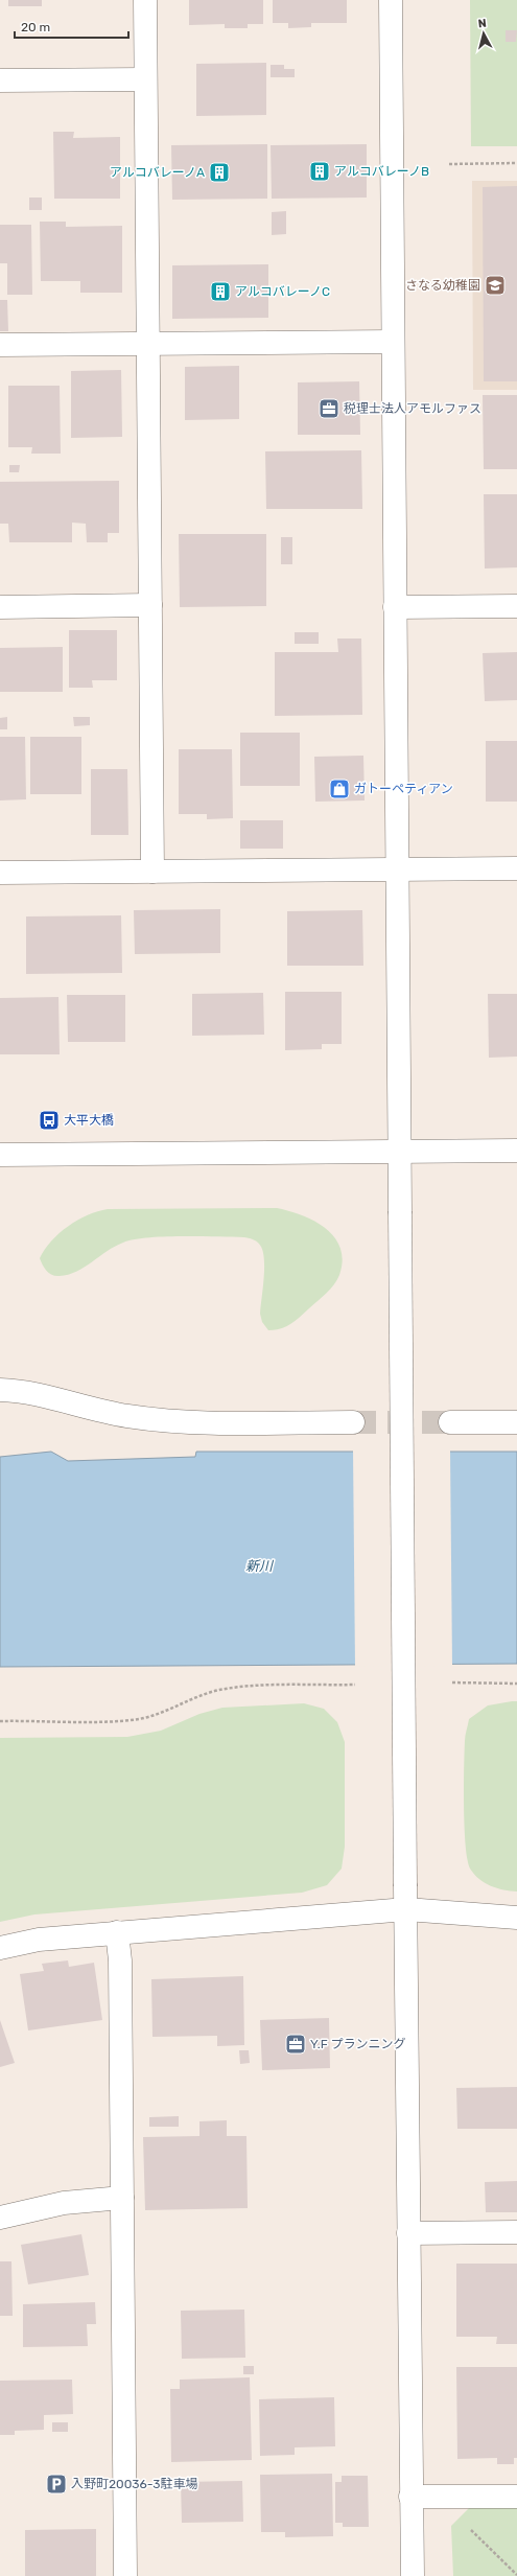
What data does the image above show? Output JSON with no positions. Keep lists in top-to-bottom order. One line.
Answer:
{"water":["新川"],"places":{"building":["アルコバレーノB","アルコバレーノA","アルコバレーノC"],"school or university":["さなる幼稚園"],"office":["税理士法人アモルファス","Y.F プランニング"],"shop":["ガトーペティアン"],"bus stop":["大平大橋"],"parking":["入野町20036-3駐車場"]},"scale_bar":"20 m","north":"top"}
